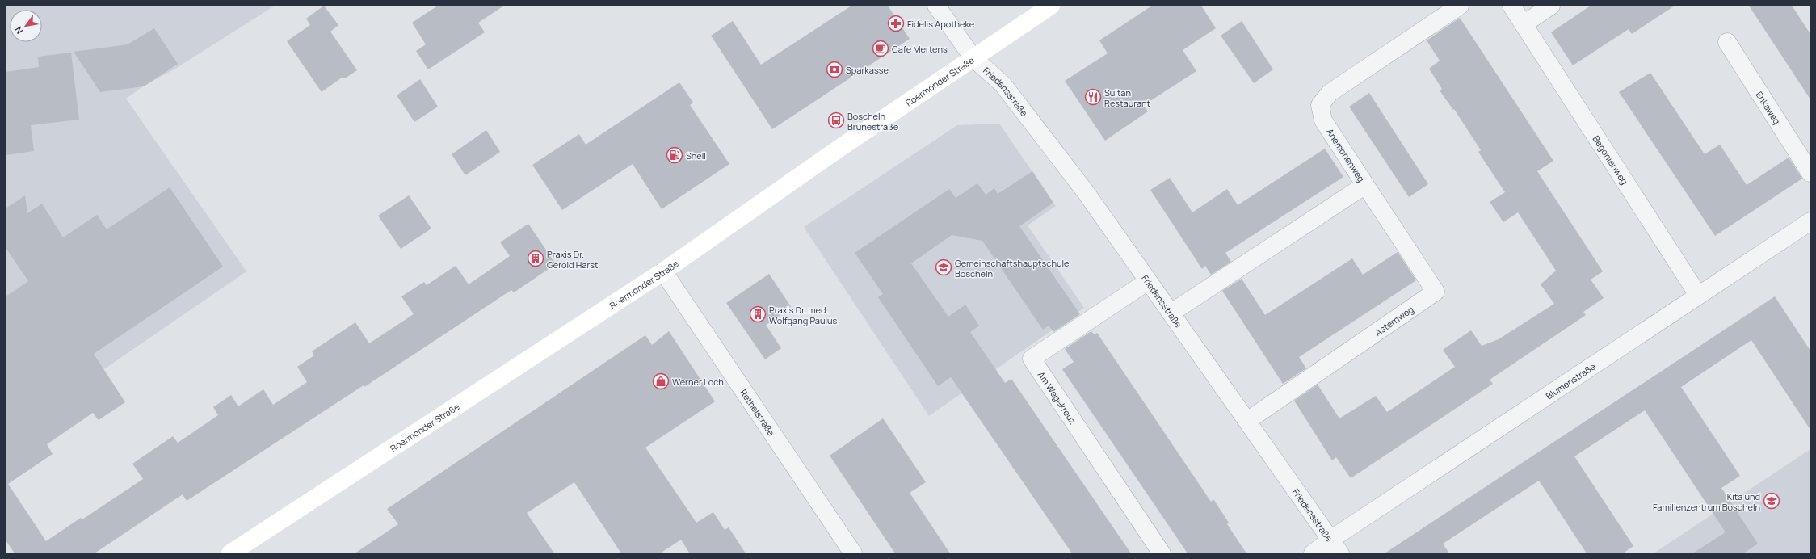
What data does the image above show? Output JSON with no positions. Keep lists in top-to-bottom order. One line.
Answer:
{"streets":{"main road":["Roermonder Straße"],"street":["Friedensstraße","Erikaweg","Anemonenweg","Begonienweg","Asternweg","Blumenstraße","Am Wegekreuz","Rethelstraße"]},"crossings":[["Roermonder Straße","Friedensstraße"],["Roermonder Straße","Rethelstraße"],["Friedensstraße","Anemonenweg"],["Friedensstraße","Asternweg"],["Friedensstraße","Blumenstraße"],["Friedensstraße","Am Wegekreuz"],["Anemonenweg","Asternweg"],["Begonienweg","Blumenstraße"]],"places":{"pharmacy":["Fidelis Apotheke"],"cafe":["Cafe Mertens"],"bank":["Sparkasse"],"restaurant":["Sultan Restaurant"],"bus stop":["Boscheln Brünestraße"],"fuel station":["Shell"],"building":["Praxis Dr. Gerold Harst","Praxis Dr. med. Wolfgang Paulus"],"school or university":["Gemeinschaftshauptschule Boscheln","Kita und Familienzentrum Boscheln"],"shop":["Werner Loch"]},"north":"bottom left"}
